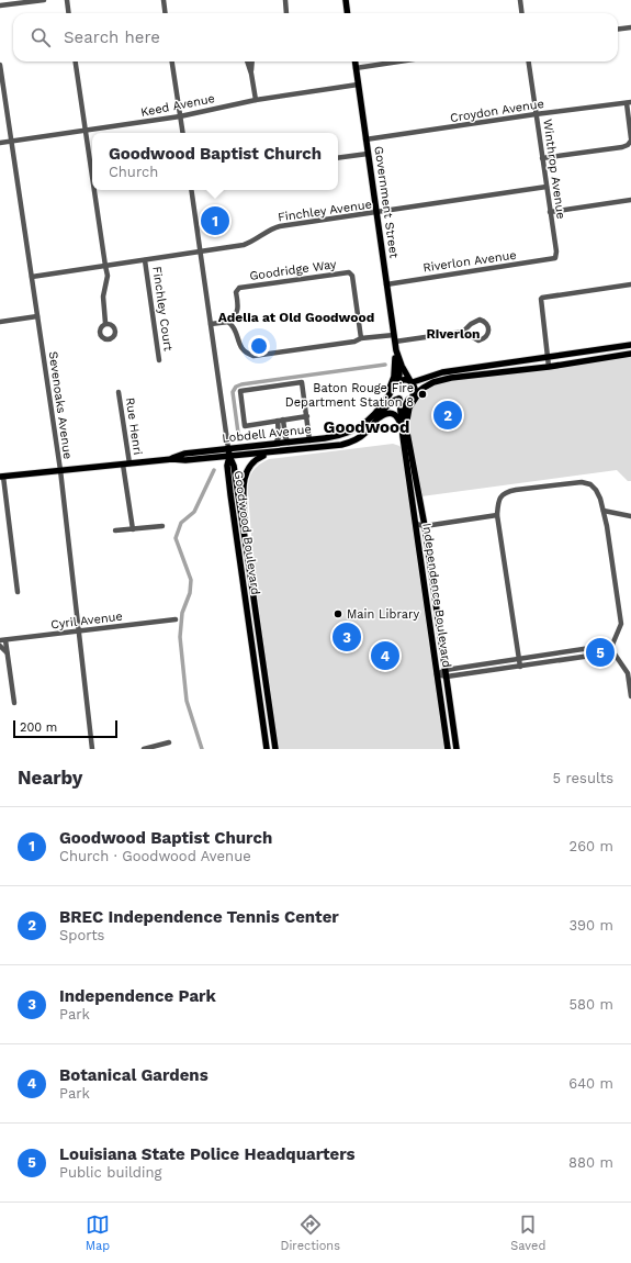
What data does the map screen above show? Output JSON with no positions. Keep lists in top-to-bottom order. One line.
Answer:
{"streets":{"main road":["Government Street","Lobdell Avenue","Goodwood Boulevard","Independence Boulevard"],"street":["Keed Avenue","Croydon Avenue","Winthrop Avenue","Finchley Avenue","Riverlon Avenue","Goodridge Way","Finchley Court","Sevenoaks Avenue","Rue Henri","Cyril Avenue"]},"crossings":[["Keed Avenue","Government Street"],["Keed Avenue","Sevenoaks Avenue"],["Croydon Avenue","Winthrop Avenue"],["Croydon Avenue","Government Street"],["Winthrop Avenue","Finchley Avenue"],["Winthrop Avenue","Riverlon Avenue"],["Government Street","Finchley Avenue"],["Government Street","Riverlon Avenue"],["Government Street","Lobdell Avenue"],["Finchley Avenue","Finchley Court"],["Finchley Avenue","Sevenoaks Avenue"],["Sevenoaks Avenue","Lobdell Avenue"],["Sevenoaks Avenue","Cyril Avenue"],["Rue Henri","Lobdell Avenue"],["Lobdell Avenue","Goodwood Boulevard"]],"districts":["Adelia at Old Goodwood","Riverlon","Goodwood"],"places":["Baton Rouge Fire Department Station 8","Main Library"],"scale_bar":"200 m","page":{"search":"Search here","popup":["Goodwood Baptist Church","Church"],"pins":["1","2","3","5","4"],"scale":"200 m","heading":["Nearby","5 results"],"list":[{"mark":"1","name":"Goodwood Baptist Church","note":"Church · Goodwood Avenue","value":"260 m"},{"mark":"2","name":"BREC Independence Tennis Center","note":"Sports","value":"390 m"},{"mark":"3","name":"Independence Park","note":"Park","value":"580 m"},{"mark":"4","name":"Botanical Gardens","note":"Park","value":"640 m"},{"mark":"5","name":"Louisiana State Police Headquarters","note":"Public building","value":"880 m"}],"nav":["Map","Directions","Saved"]}}
